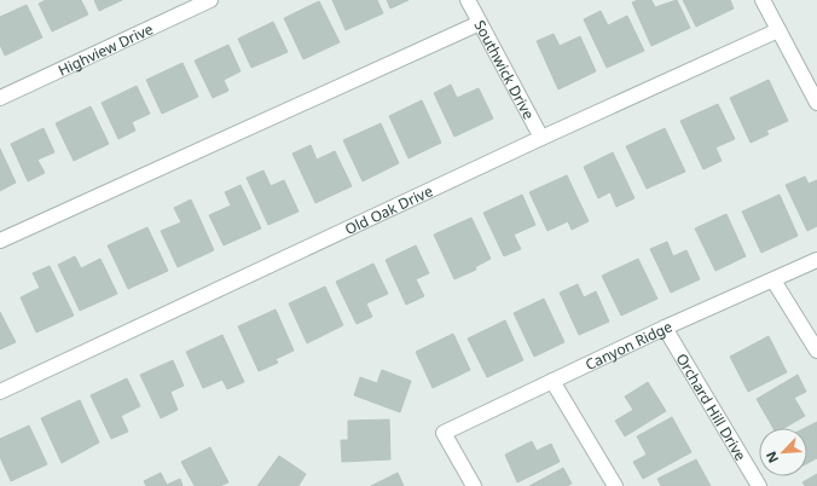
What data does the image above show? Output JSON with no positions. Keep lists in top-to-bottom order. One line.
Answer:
{"streets":{"street":["Highview Drive","Southwick Drive","Old Oak Drive","Canyon Ridge","Orchard Hill Drive"]},"crossings":[["Southwick Drive","Old Oak Drive"],["Canyon Ridge","Orchard Hill Drive"]],"north":"bottom left"}
